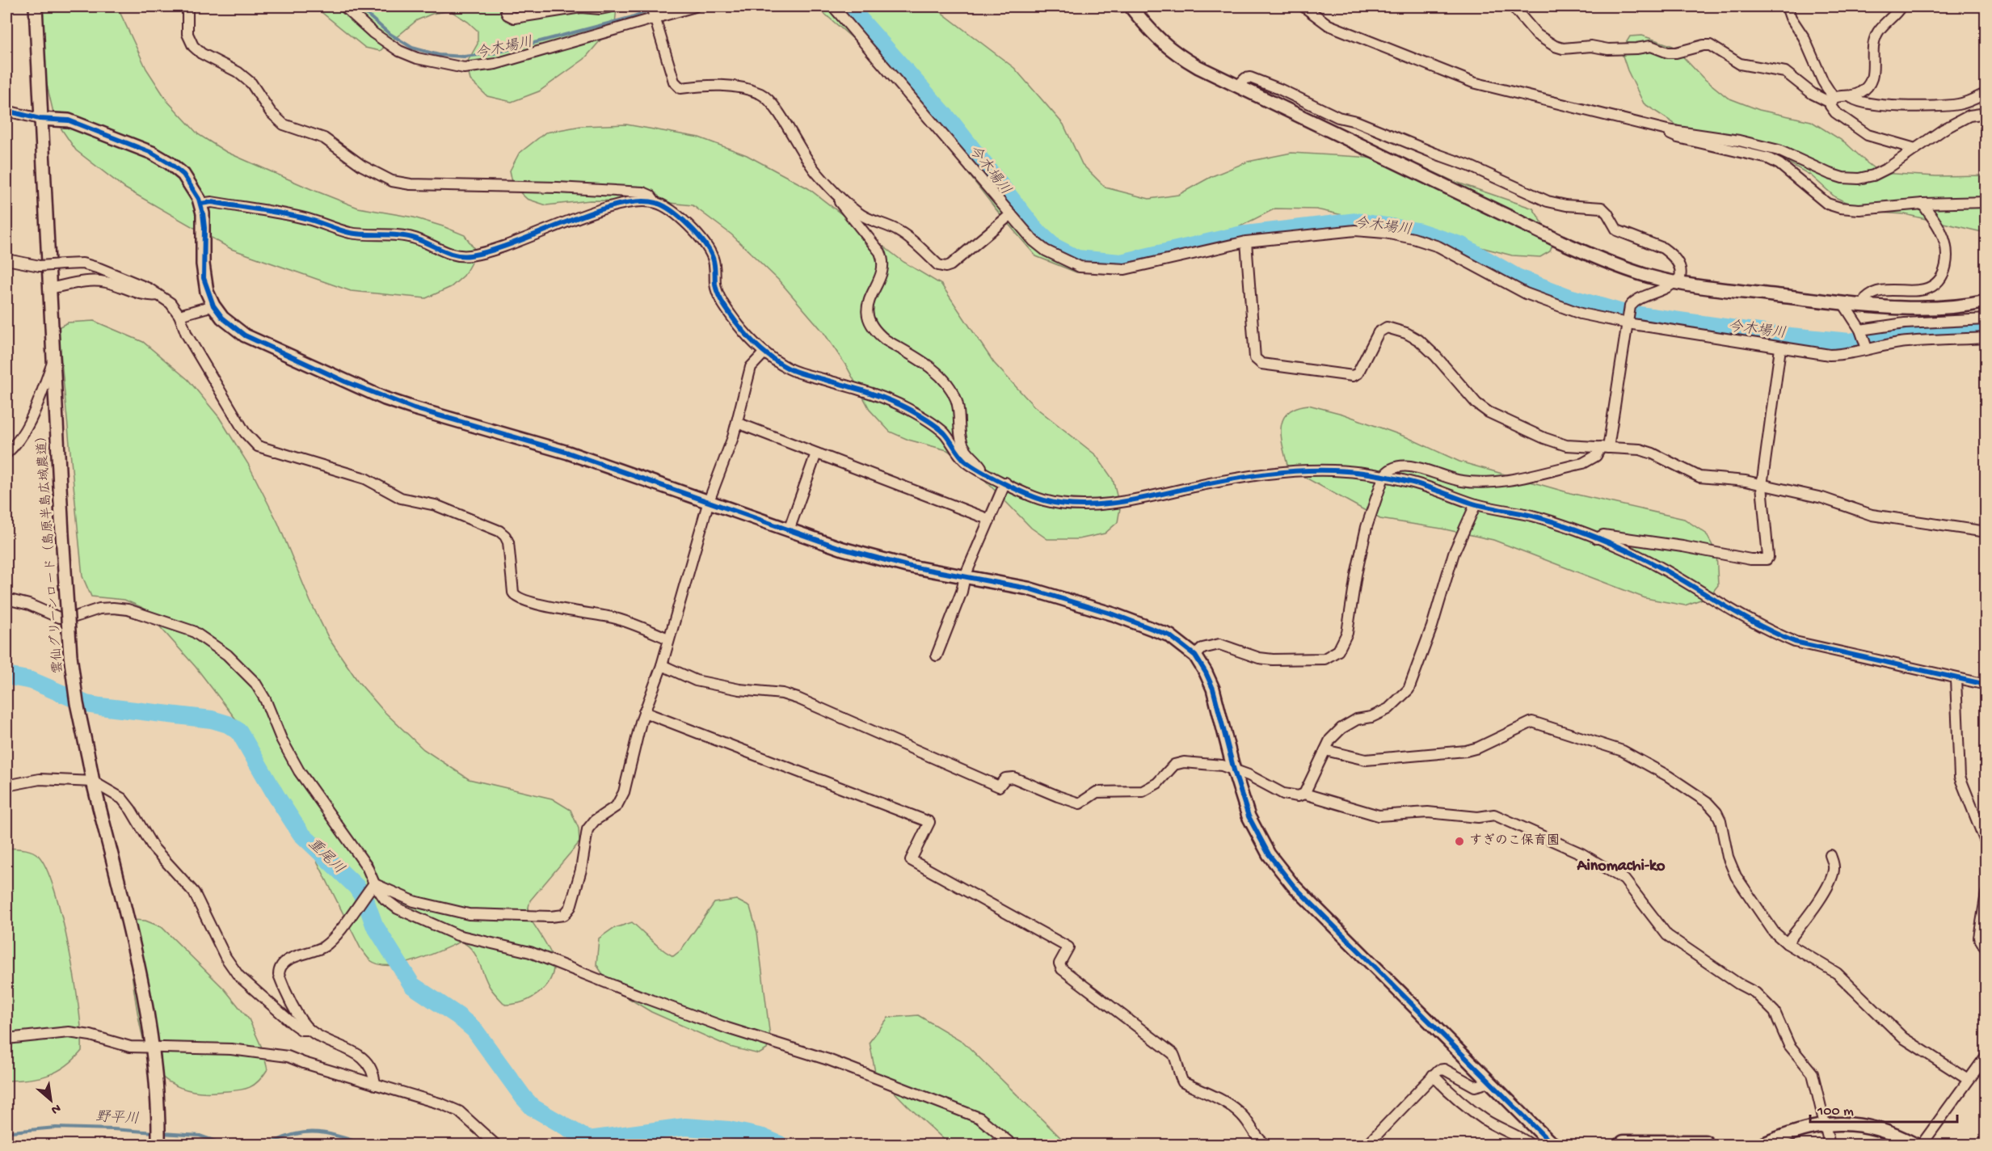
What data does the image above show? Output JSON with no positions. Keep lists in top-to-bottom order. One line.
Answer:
{"streets":{"street":["雲仙グリーンロード（島原半島広域農道）"]},"districts":["Ainomachi-ko"],"water":["今木場川","重尾川","野平川"],"places":["すぎのこ保育園"],"scale_bar":"100 m","north":"bottom right"}
